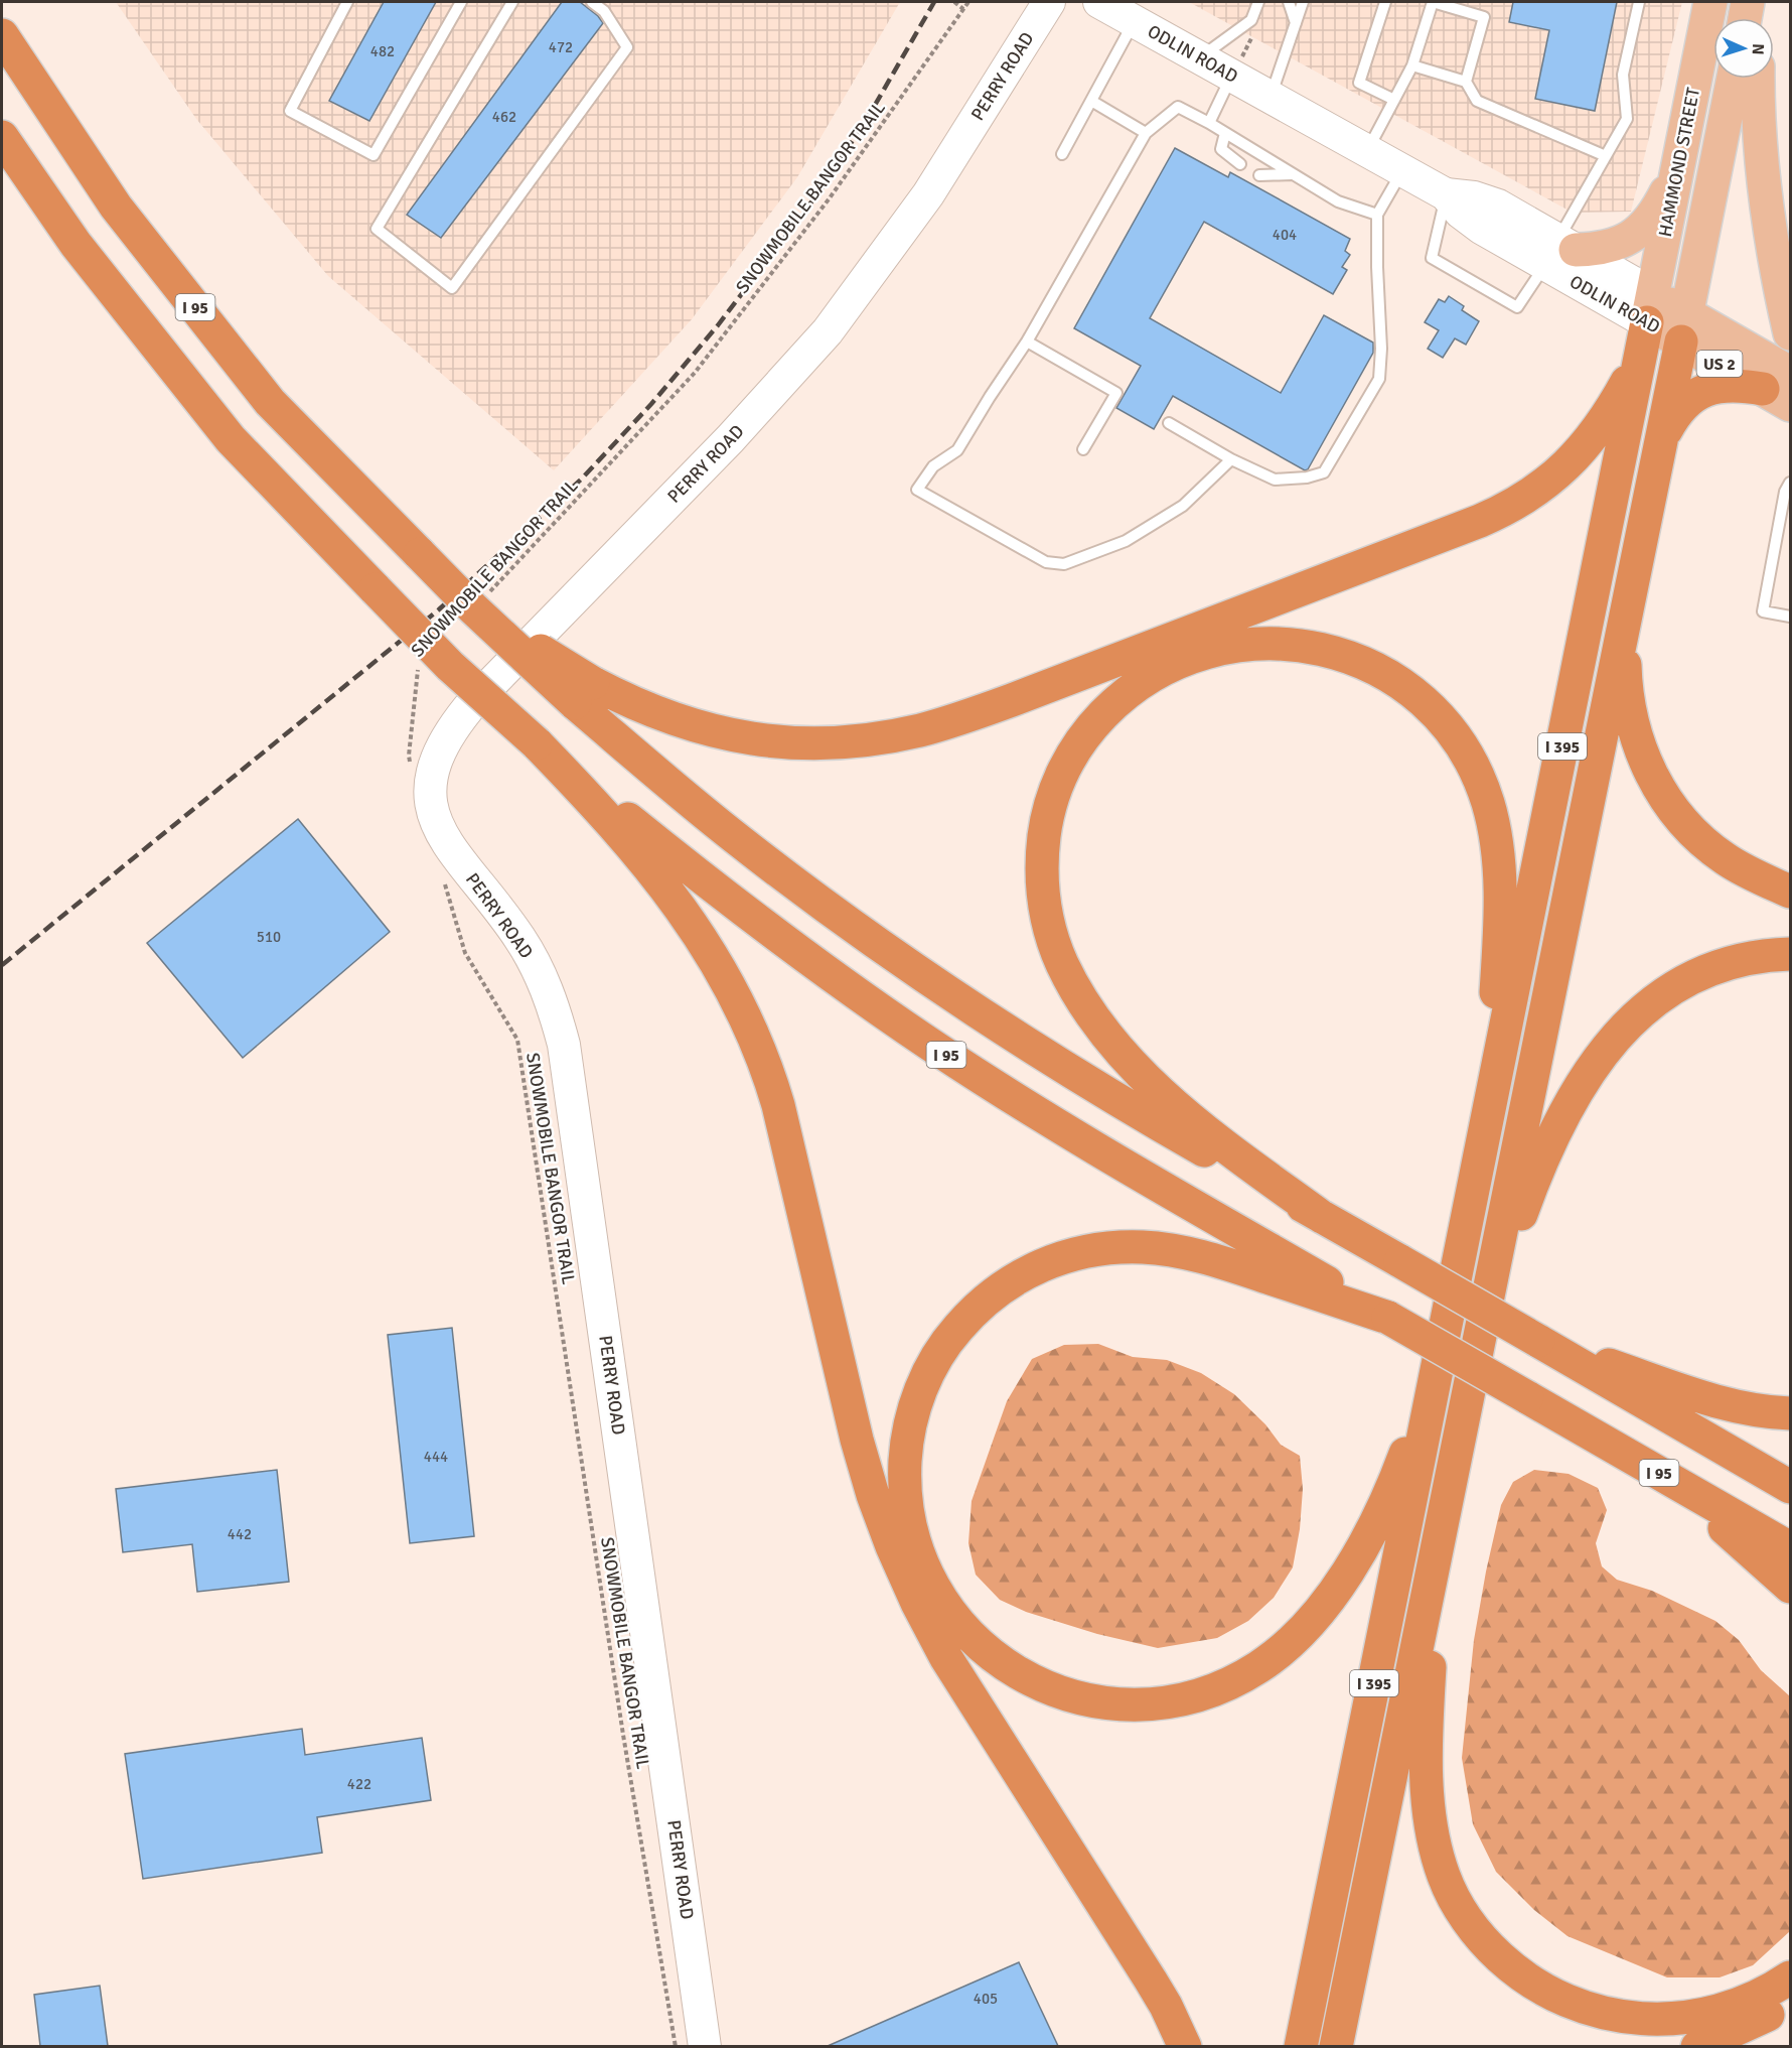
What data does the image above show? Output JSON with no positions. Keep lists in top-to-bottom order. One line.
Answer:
{"streets":{"highway":["I 95","I 395"],"main road":["ODLIN ROAD","HAMMOND STREET","US 2"],"street":["PERRY ROAD"],"path":["SNOWMOBILE BANGOR TRAIL"]},"crossings":[["ODLIN ROAD","HAMMOND STREET"],["ODLIN ROAD","I 395"],["HAMMOND STREET","I 395"]],"house_numbers":["472","482","462","404","510","444","442","422","405"],"north":"right"}
